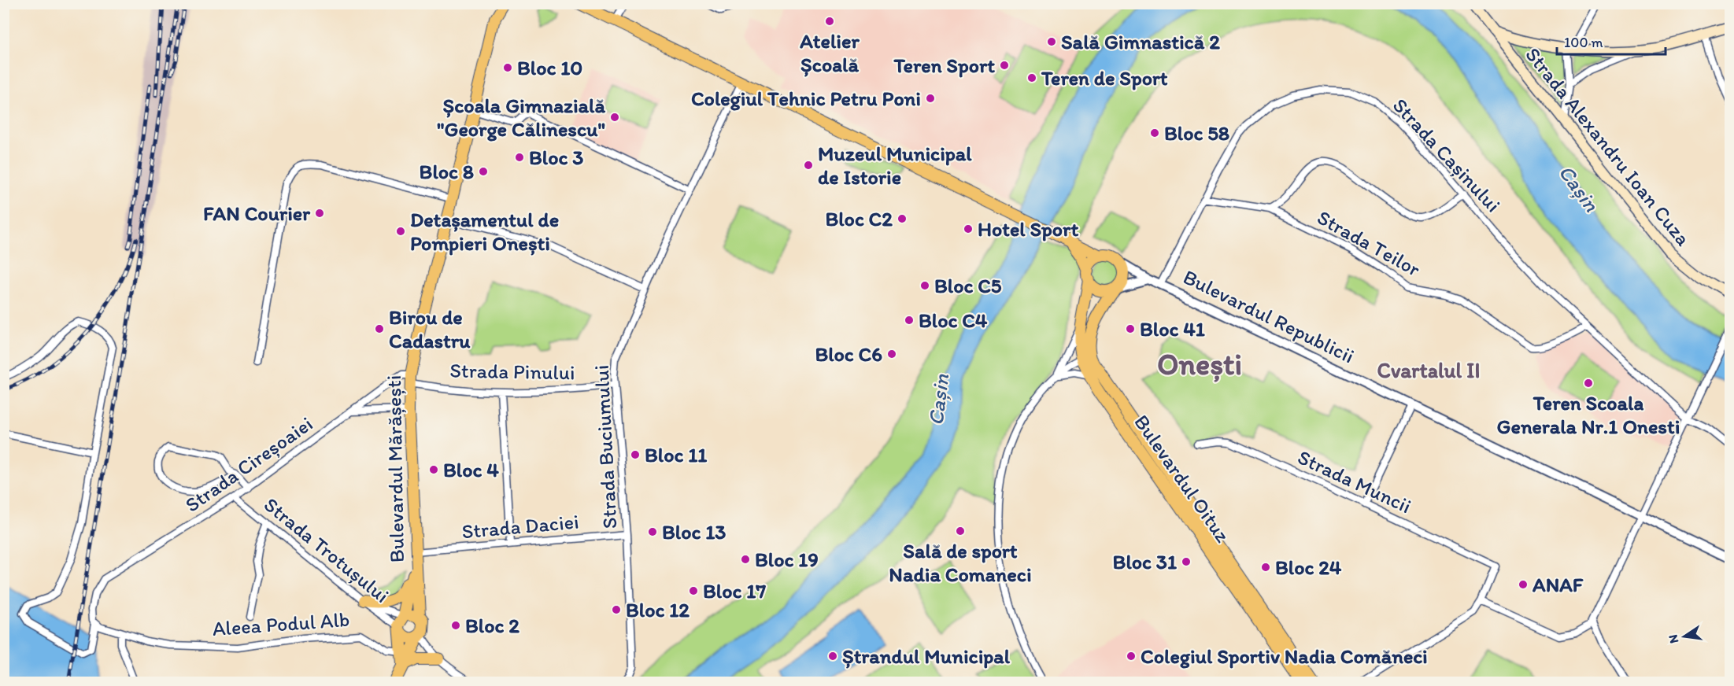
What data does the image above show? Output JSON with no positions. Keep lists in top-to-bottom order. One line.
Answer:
{"streets":{"main road":["Strada Alexandru Ioan Cuza","Bulevardul Mărășești","Bulevardul Oituz"],"street":["Strada Cașinului","Strada Teilor","Bulevardul Republicii","Strada Pinului","Strada Buciumului","Strada Cireșoaiei","Strada Muncii","Strada Daciei","Strada Trotușului","Aleea Podul Alb"]},"crossings":[["Strada Cașinului","Strada Teilor"],["Strada Cașinului","Bulevardul Republicii"],["Bulevardul Republicii","Bulevardul Oituz"],["Strada Pinului","Strada Buciumului"],["Strada Pinului","Strada Cireșoaiei"],["Strada Pinului","Bulevardul Mărășești"],["Strada Buciumului","Strada Daciei"],["Strada Cireșoaiei","Bulevardul Mărășești"],["Strada Cireșoaiei","Strada Trotușului"],["Strada Cireșoaiei","Aleea Podul Alb"],["Bulevardul Mărășești","Strada Daciei"],["Bulevardul Mărășești","Strada Trotușului"]],"districts":["Onești","Cvartalul II"],"water":["Cașin"],"places":["Atelier Școală","Sală Gimnastică 2","Teren Sport","Bloc 10","Teren de Sport","Colegiul Tehnic Petru Poni","Școala Gimnazială \"George Călinescu\"","Bloc 58","Bloc 3","Muzeul Municipal de Istorie","Bloc 8","FAN Courier","Bloc C2","Hotel Sport","Detașamentul de Pompieri Onești","Bloc C5","Bloc C4","Birou de Cadastru","Bloc 41","Bloc C6","Teren Scoala Generala Nr.1 Onesti","Bloc 11","Bloc 4","Sală de sport Nadia Comaneci","Bloc 13","Bloc 19","Bloc 31","Bloc 24","ANAF","Bloc 17","Bloc 12","Bloc 2","Ștrandul Municipal","Colegiul Sportiv Nadia Comăneci"],"scale_bar":"100 m","north":"left"}
